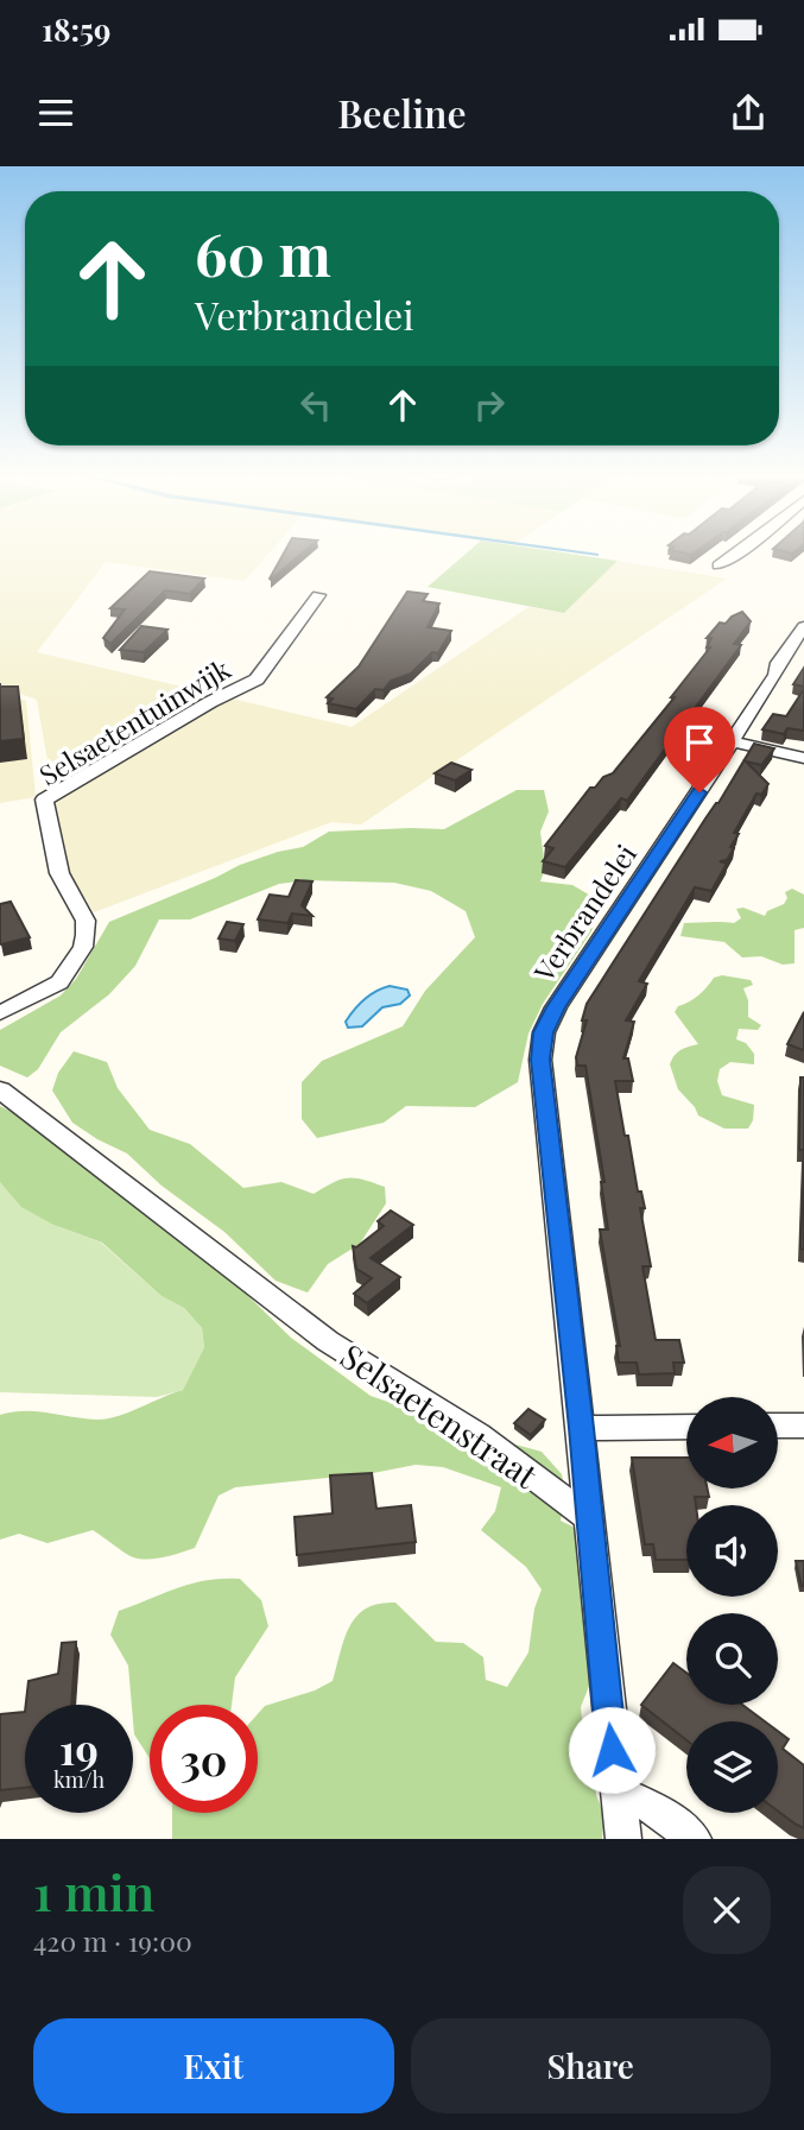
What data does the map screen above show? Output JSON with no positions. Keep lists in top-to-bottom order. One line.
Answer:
{"streets":{"street":["Selsaetentuinwijk","Verbrandelei","Selsaetenstraat"]},"crossings":[["Verbrandelei","Selsaetenstraat"]],"north":"left","page":{"status":"18:59","header":"Beeline","turn":["60 m","Verbrandelei"],"speed":"19 km/h","limit":"30","heading":["1 min","420 m · 19:00"],"buttons":["Exit","Share"]}}
